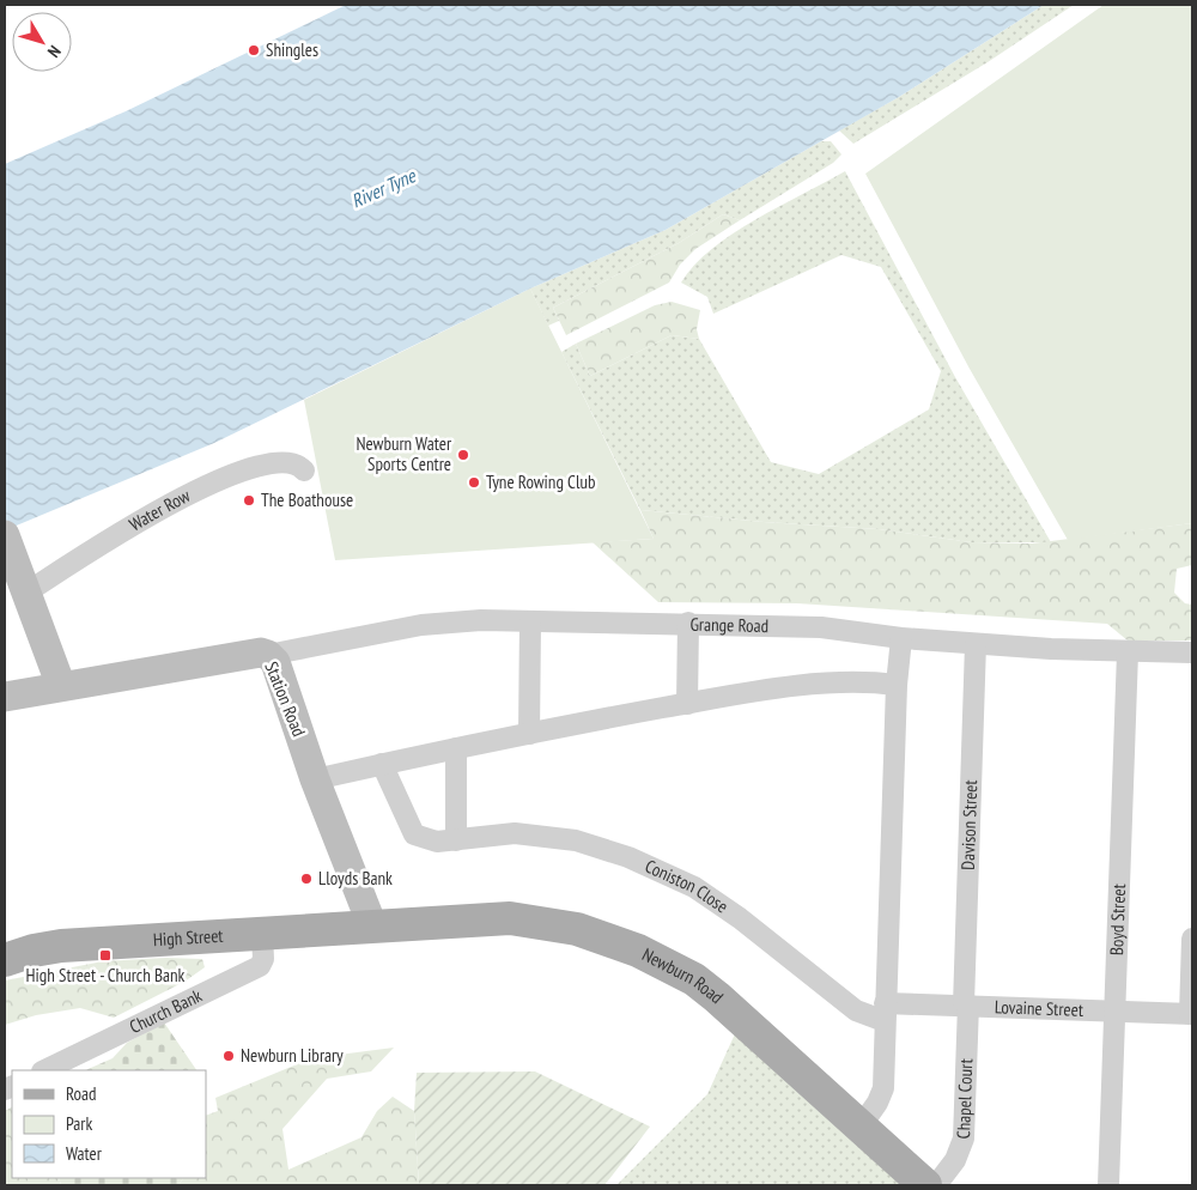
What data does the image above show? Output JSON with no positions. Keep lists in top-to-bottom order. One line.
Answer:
{"streets":{"main road":["High Street","Newburn Road"],"street":["Water Row","Grange Road","Station Road","Davison Street","Coniston Close","Boyd Street","Lovaine Street","Church Bank","Chapel Court"]},"crossings":[["Grange Road","Station Road"],["Grange Road","Davison Street"],["Grange Road","Boyd Street"],["Station Road","High Street"],["Station Road","Newburn Road"],["Davison Street","Lovaine Street"],["Davison Street","Chapel Court"],["Coniston Close","Lovaine Street"],["Boyd Street","Lovaine Street"],["High Street","Newburn Road"],["High Street","Church Bank"],["Lovaine Street","Chapel Court"]],"water":["River Tyne"],"places":{"other":["Shingles","Newburn Water Sports Centre","Tyne Rowing Club","The Boathouse","Lloyds Bank","Newburn Library"],"transit":["High Street - Church Bank"]},"legend":["Road","Park","Water"],"north":"bottom right"}
